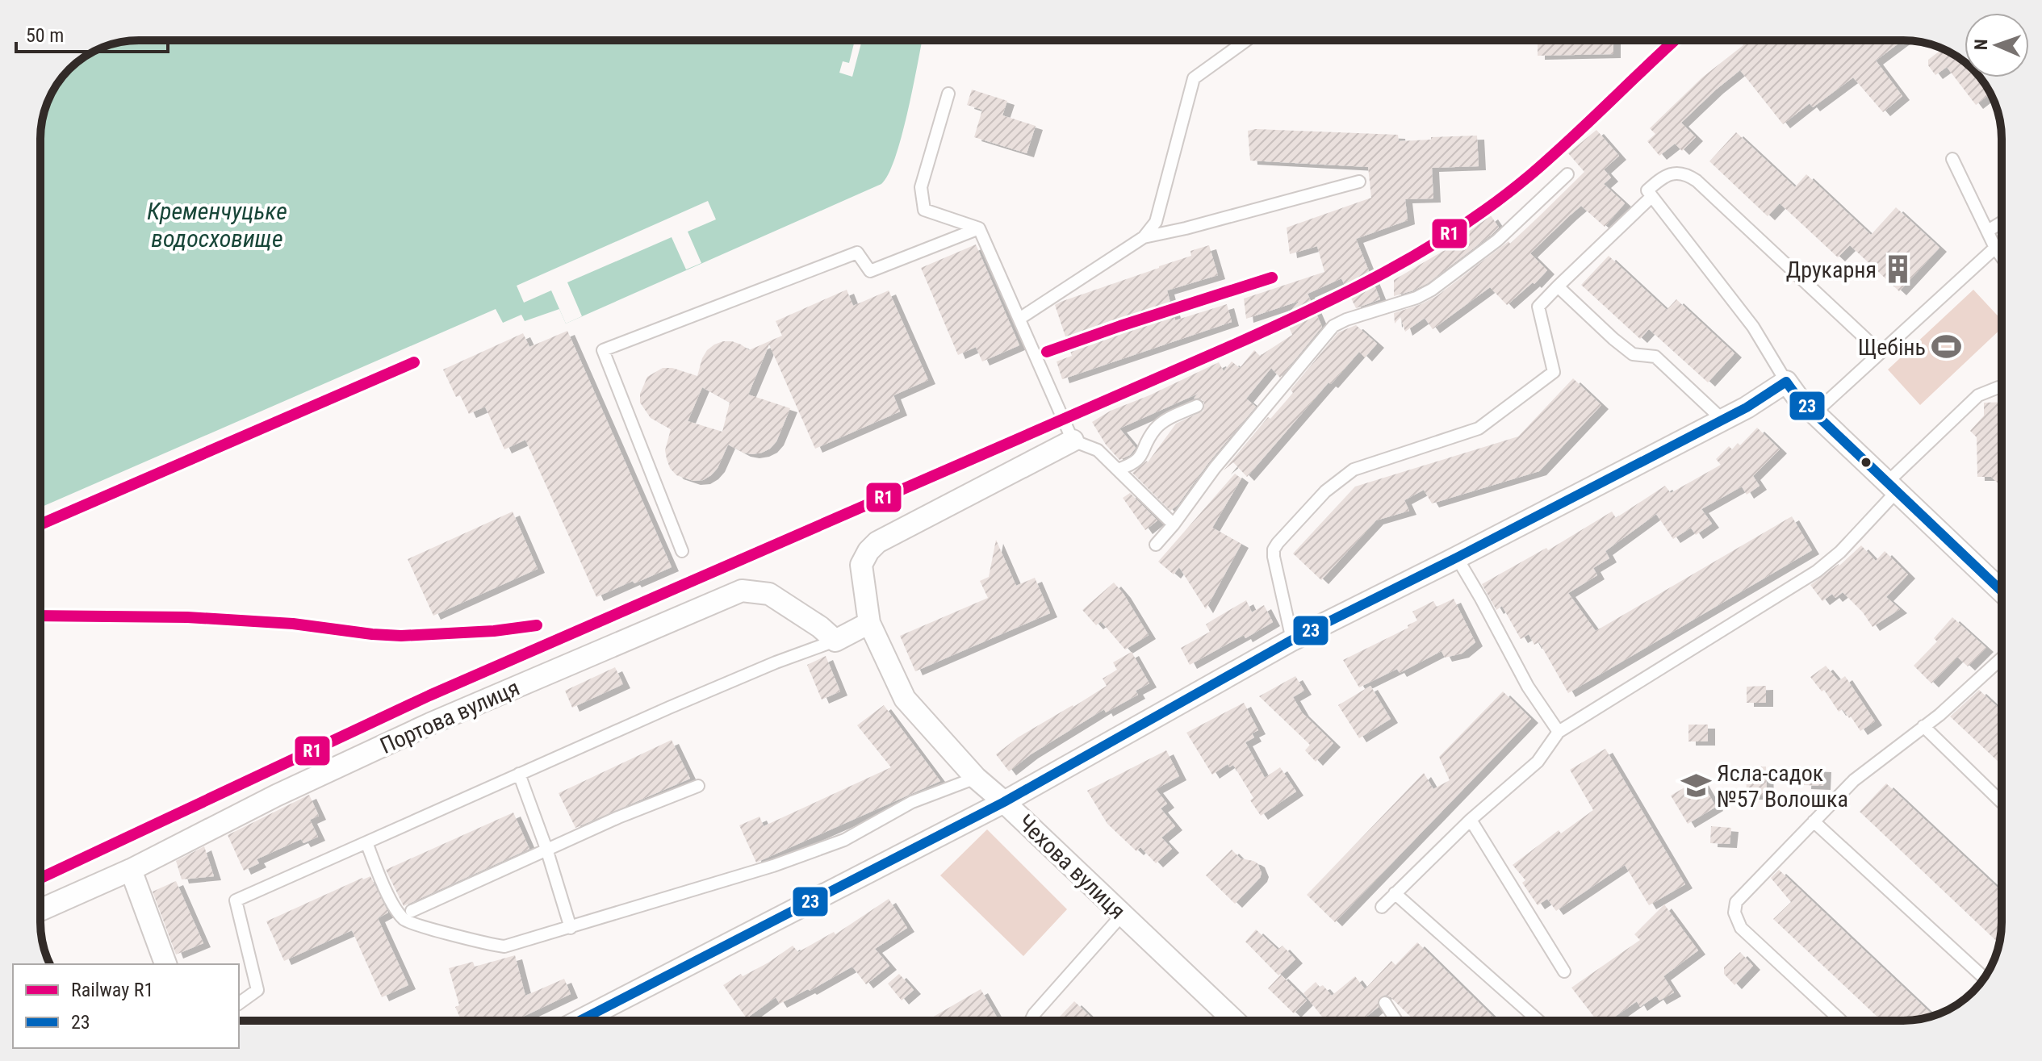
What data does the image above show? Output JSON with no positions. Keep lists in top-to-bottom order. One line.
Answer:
{"streets":{"street":["Портова вулиця","Чехова вулиця"]},"water":["Кременчуцьке водосховище"],"places":{"building":["Друкарня"],"sports":["Щебінь"],"school or university":["Ясла-садок №57 Волошка"]},"lines":["rail line R1","transit line 23"],"legend":["Railway R1","23"],"scale_bar":"50 m","north":"left"}
